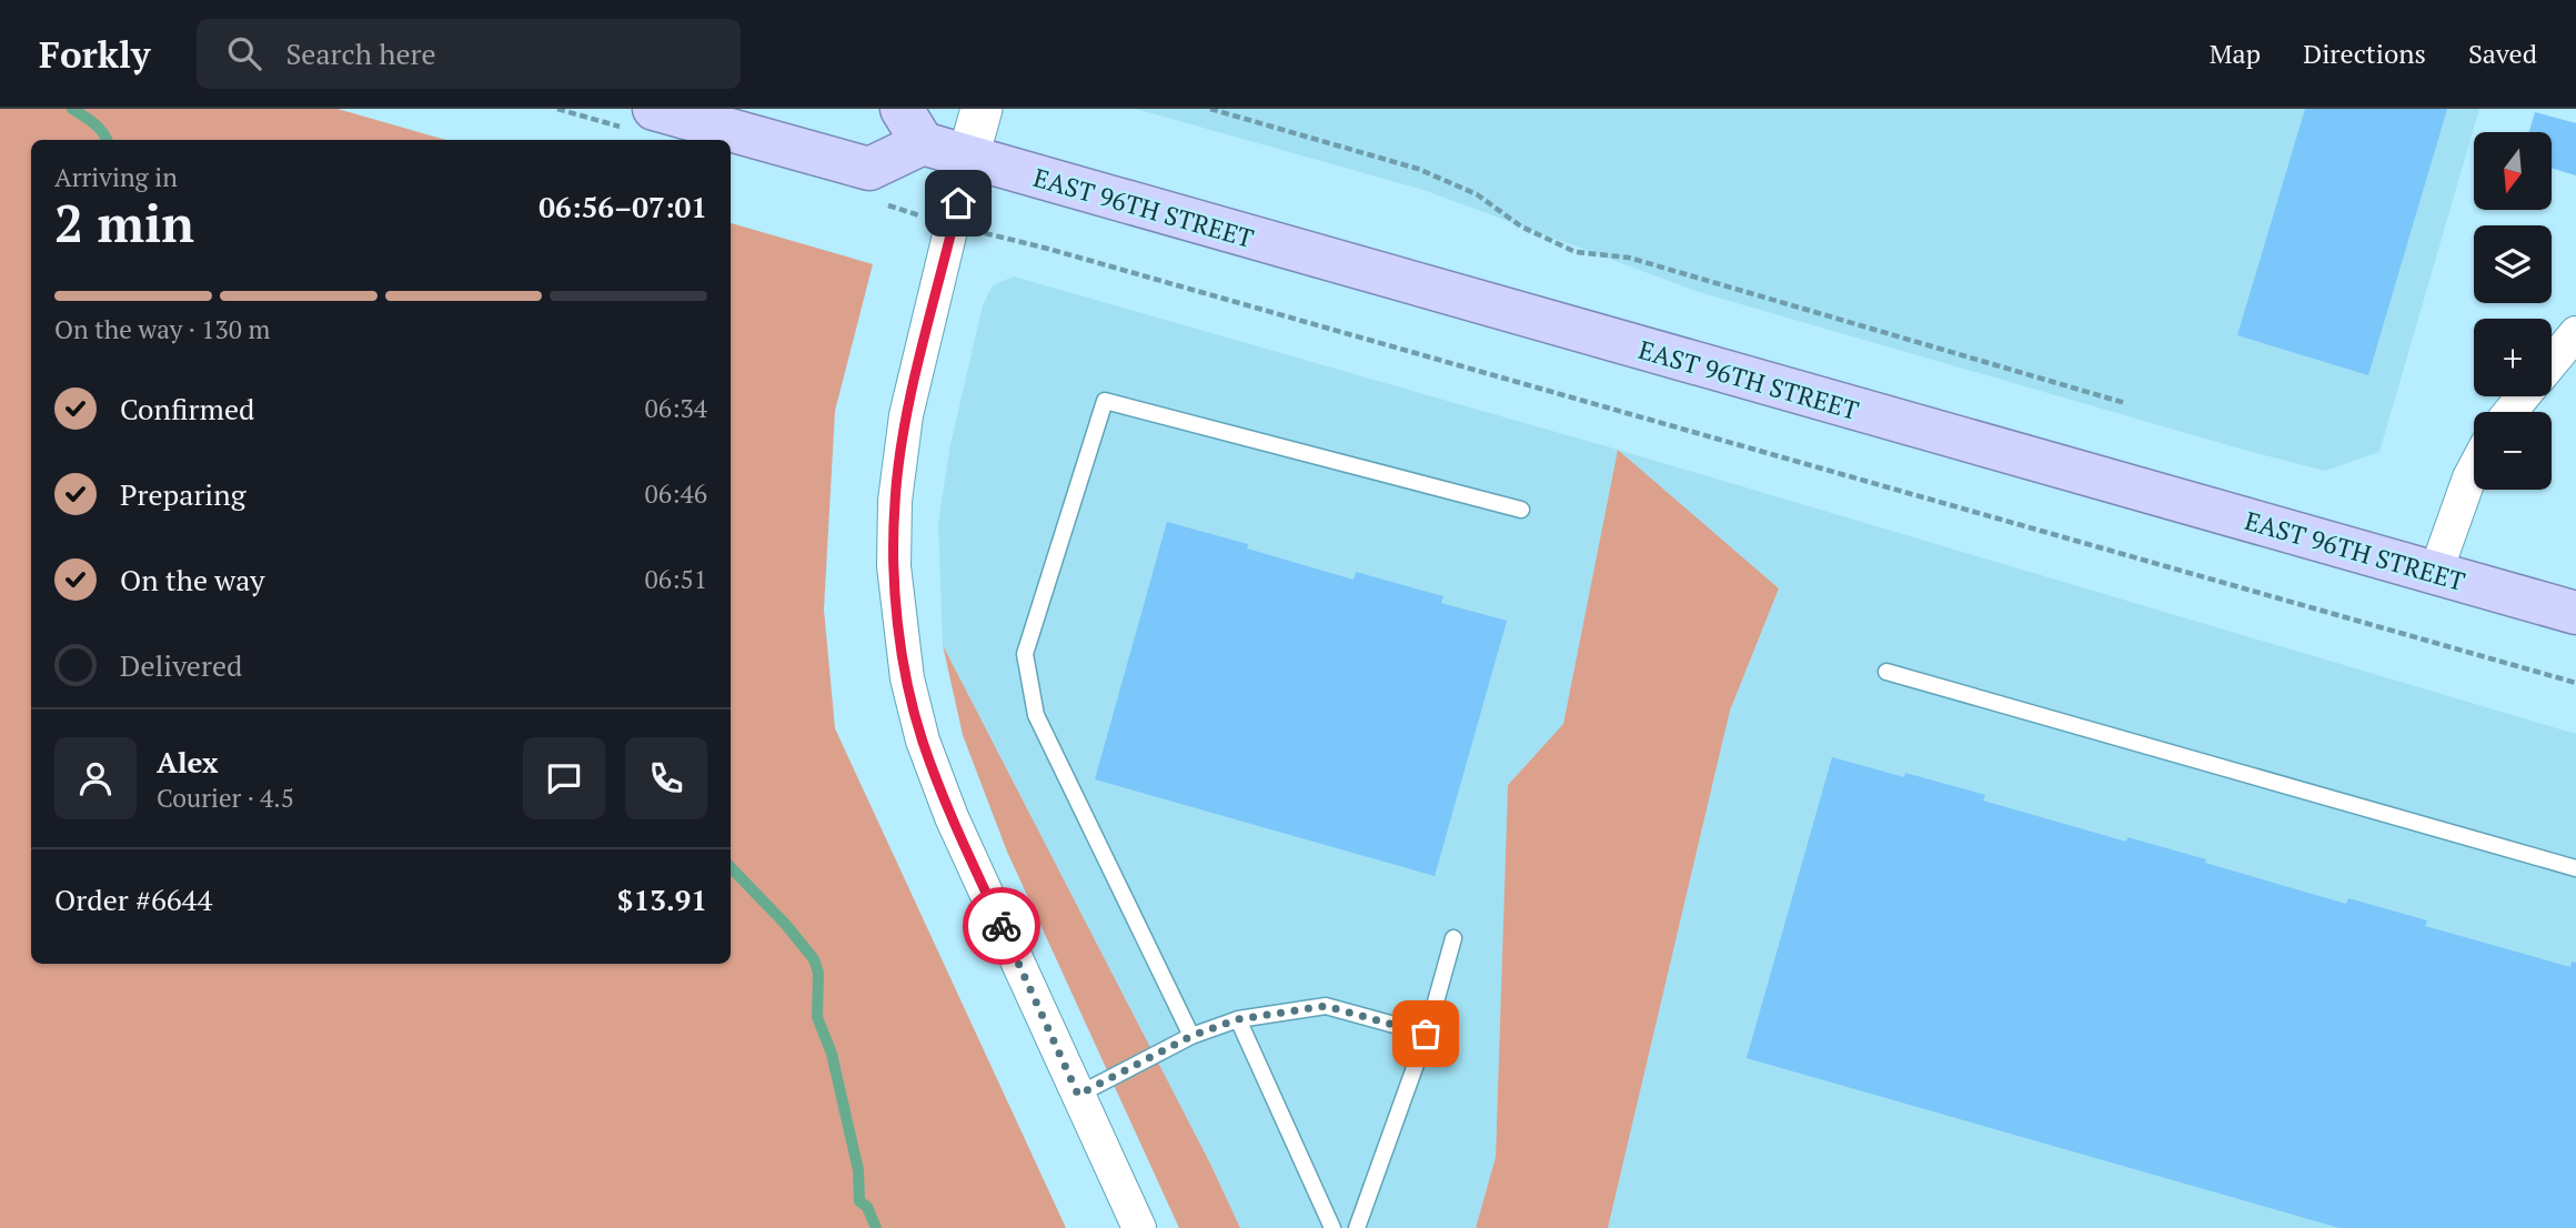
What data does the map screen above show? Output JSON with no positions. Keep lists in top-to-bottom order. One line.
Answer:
{"streets":{"main road":["EAST 96TH STREET"]},"north":"bottom","page":{"header":"Forkly","search":"Search here","nav":["Map","Directions","Saved"],"map_buttons":["+","−"],"heading":["2 min","Arriving in","06:56–07:01"],"panel":["Alex","Courier · 4.5","Order #6644","$13.91"],"bar":"On the way · 130 m","list":[["Confirmed","06:34"],["Preparing","06:46"],["On the way","06:51"],"Delivered"]}}
